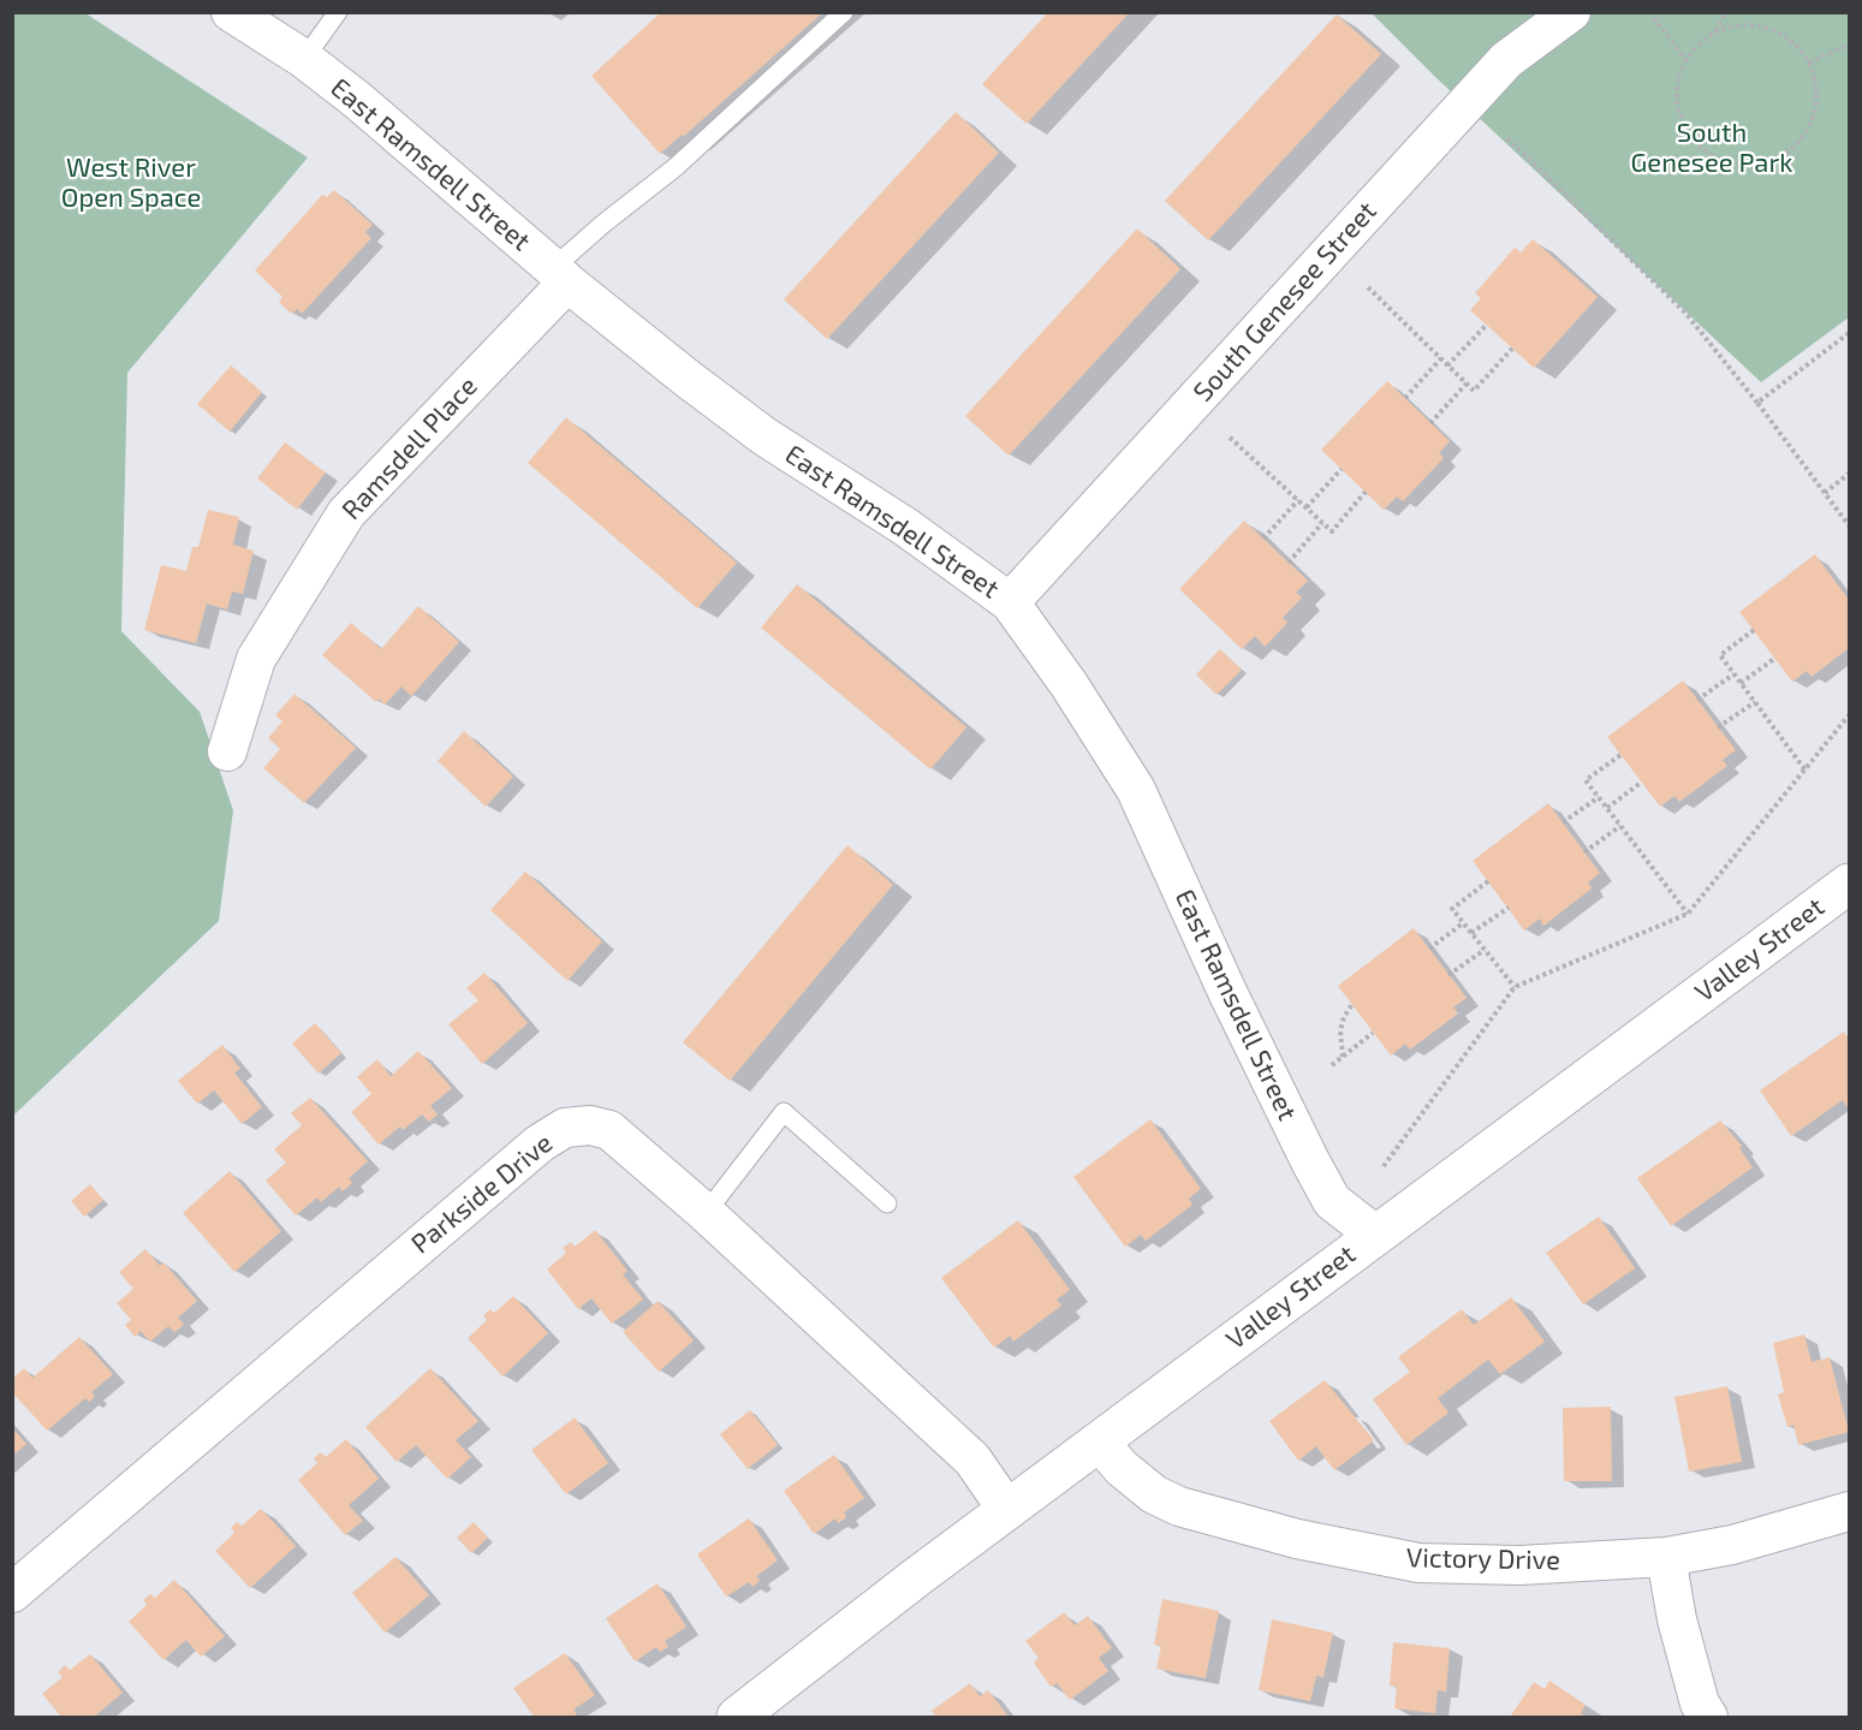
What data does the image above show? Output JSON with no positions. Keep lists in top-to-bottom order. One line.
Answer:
{"streets":{"street":["East Ramsdell Street","South Genesee Street","Ramsdell Place","Valley Street","Parkside Drive","Victory Drive"]},"crossings":[["East Ramsdell Street","South Genesee Street"],["East Ramsdell Street","Ramsdell Place"],["East Ramsdell Street","Valley Street"],["Valley Street","Parkside Drive"],["Valley Street","Victory Drive"]],"parks":["South Genesee Park","West River Open Space"]}
